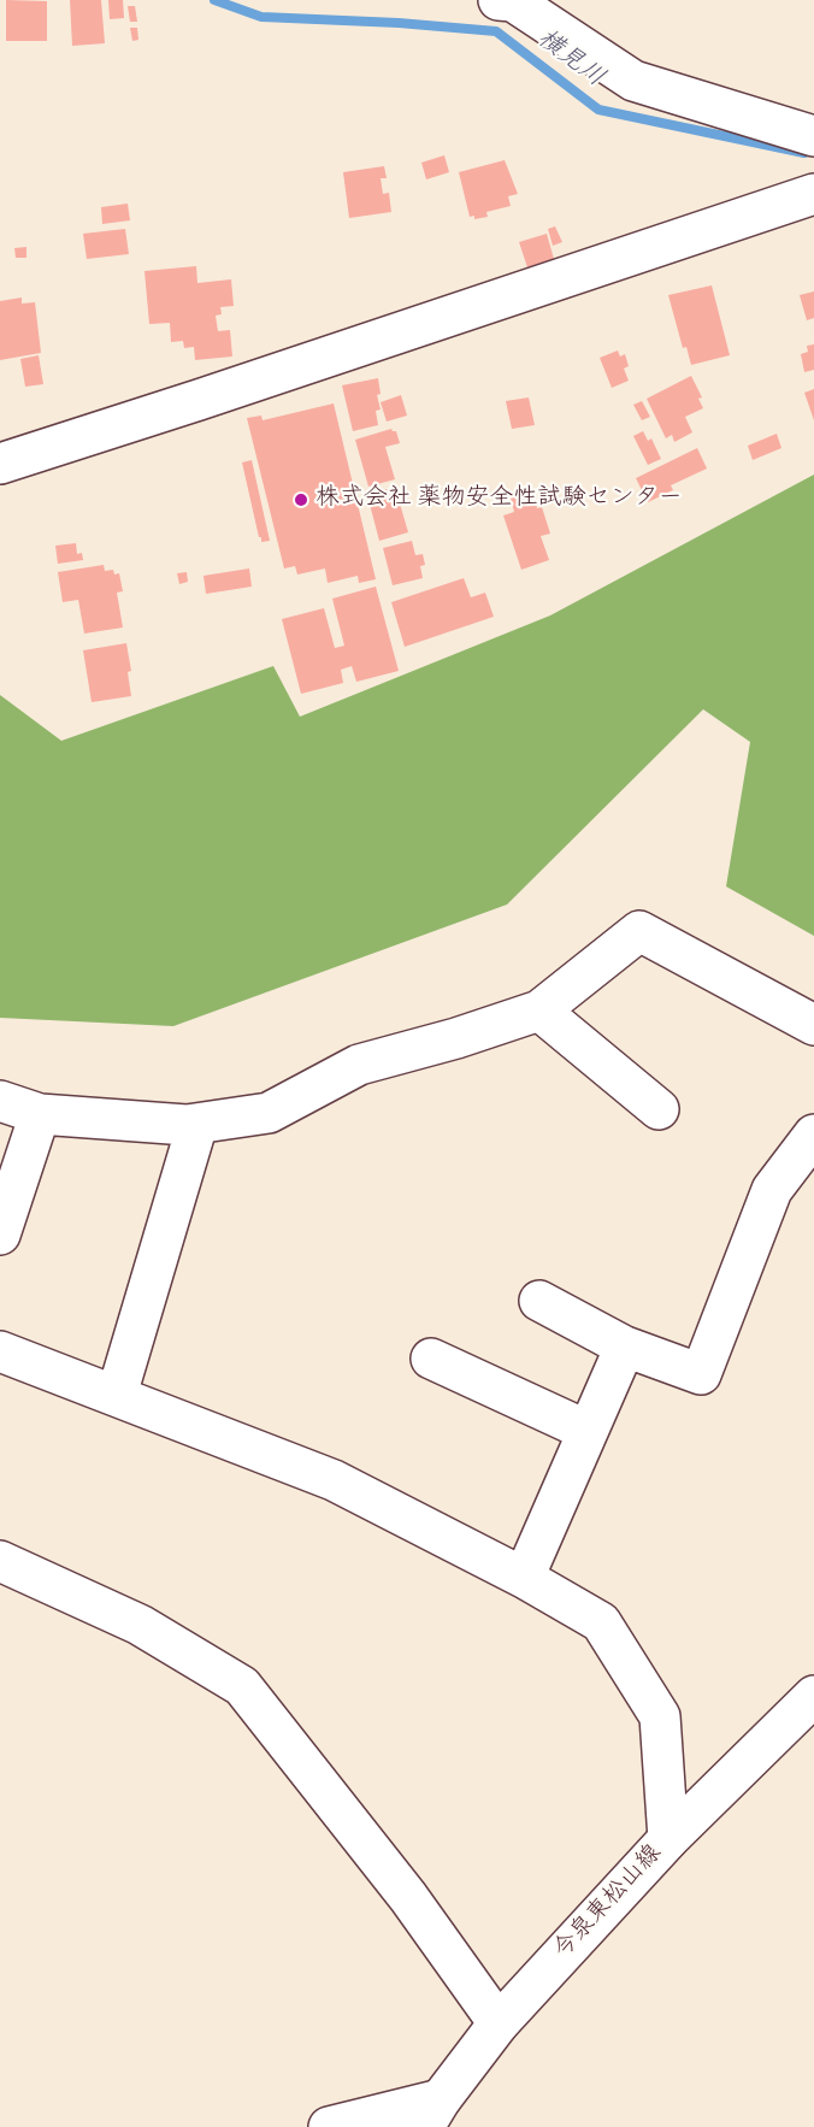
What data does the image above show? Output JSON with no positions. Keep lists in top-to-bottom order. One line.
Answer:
{"streets":{"street":["今泉東松山線"]},"water":["横見川"],"places":["株式会社 薬物安全性試験センター"]}
